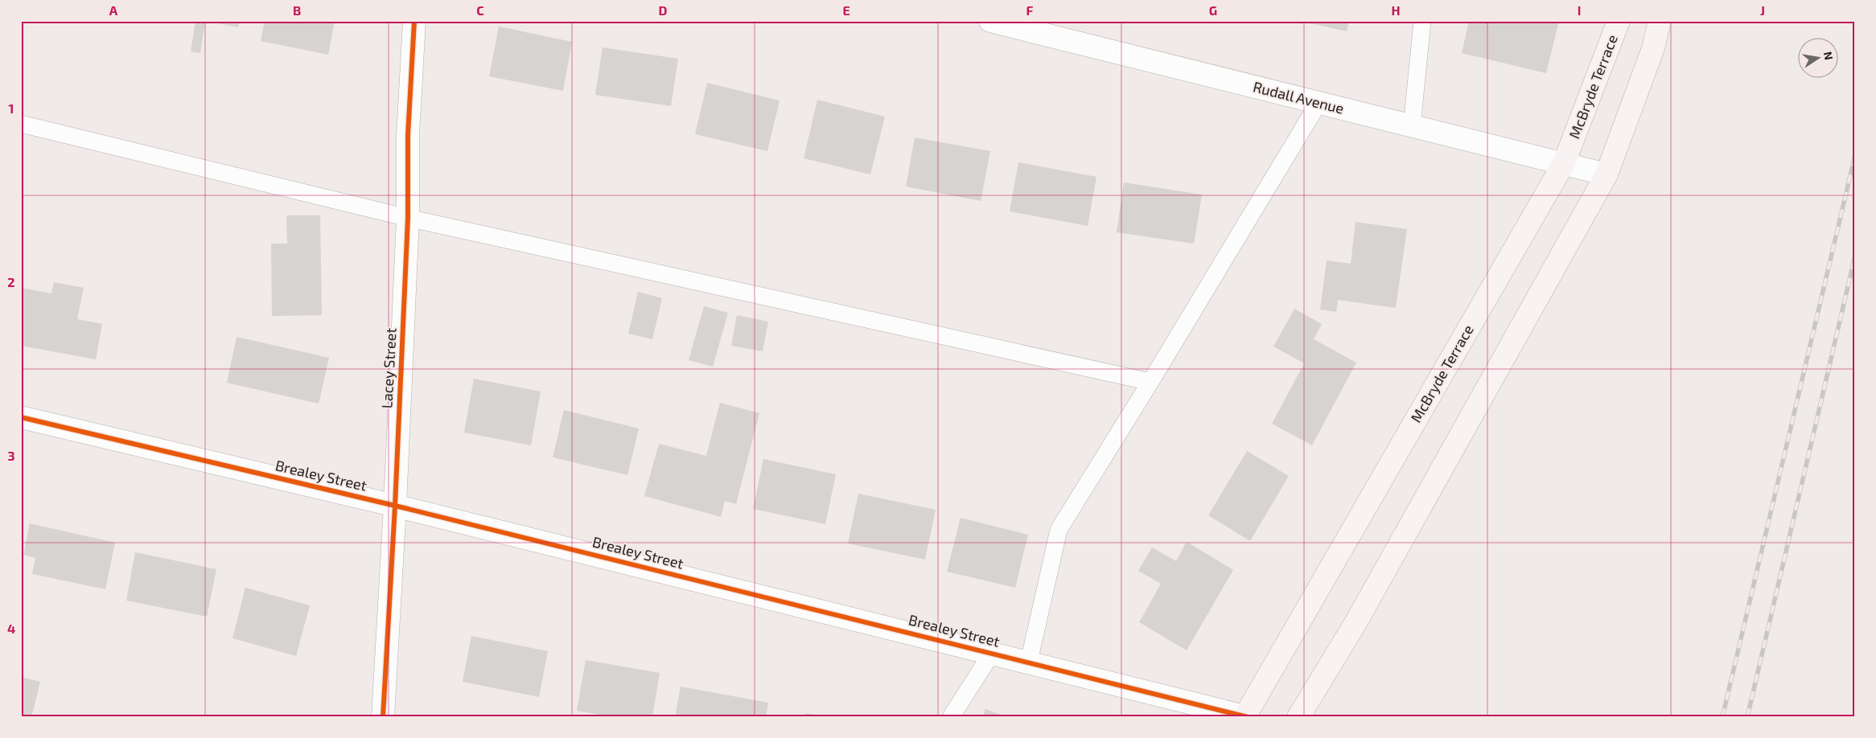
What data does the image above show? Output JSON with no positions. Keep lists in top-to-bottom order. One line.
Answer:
{"streets":{"main road":["McBryde Terrace"],"street":["Rudall Avenue","Lacey Street","Brealey Street"]},"crossings":[["McBryde Terrace","Rudall Avenue"],["McBryde Terrace","Brealey Street"],["Lacey Street","Brealey Street"]],"north":"right","grid":{"columns":["A","B","C","D","E","F","G","H","I","J"],"rows":["1","2","3","4"]}}
